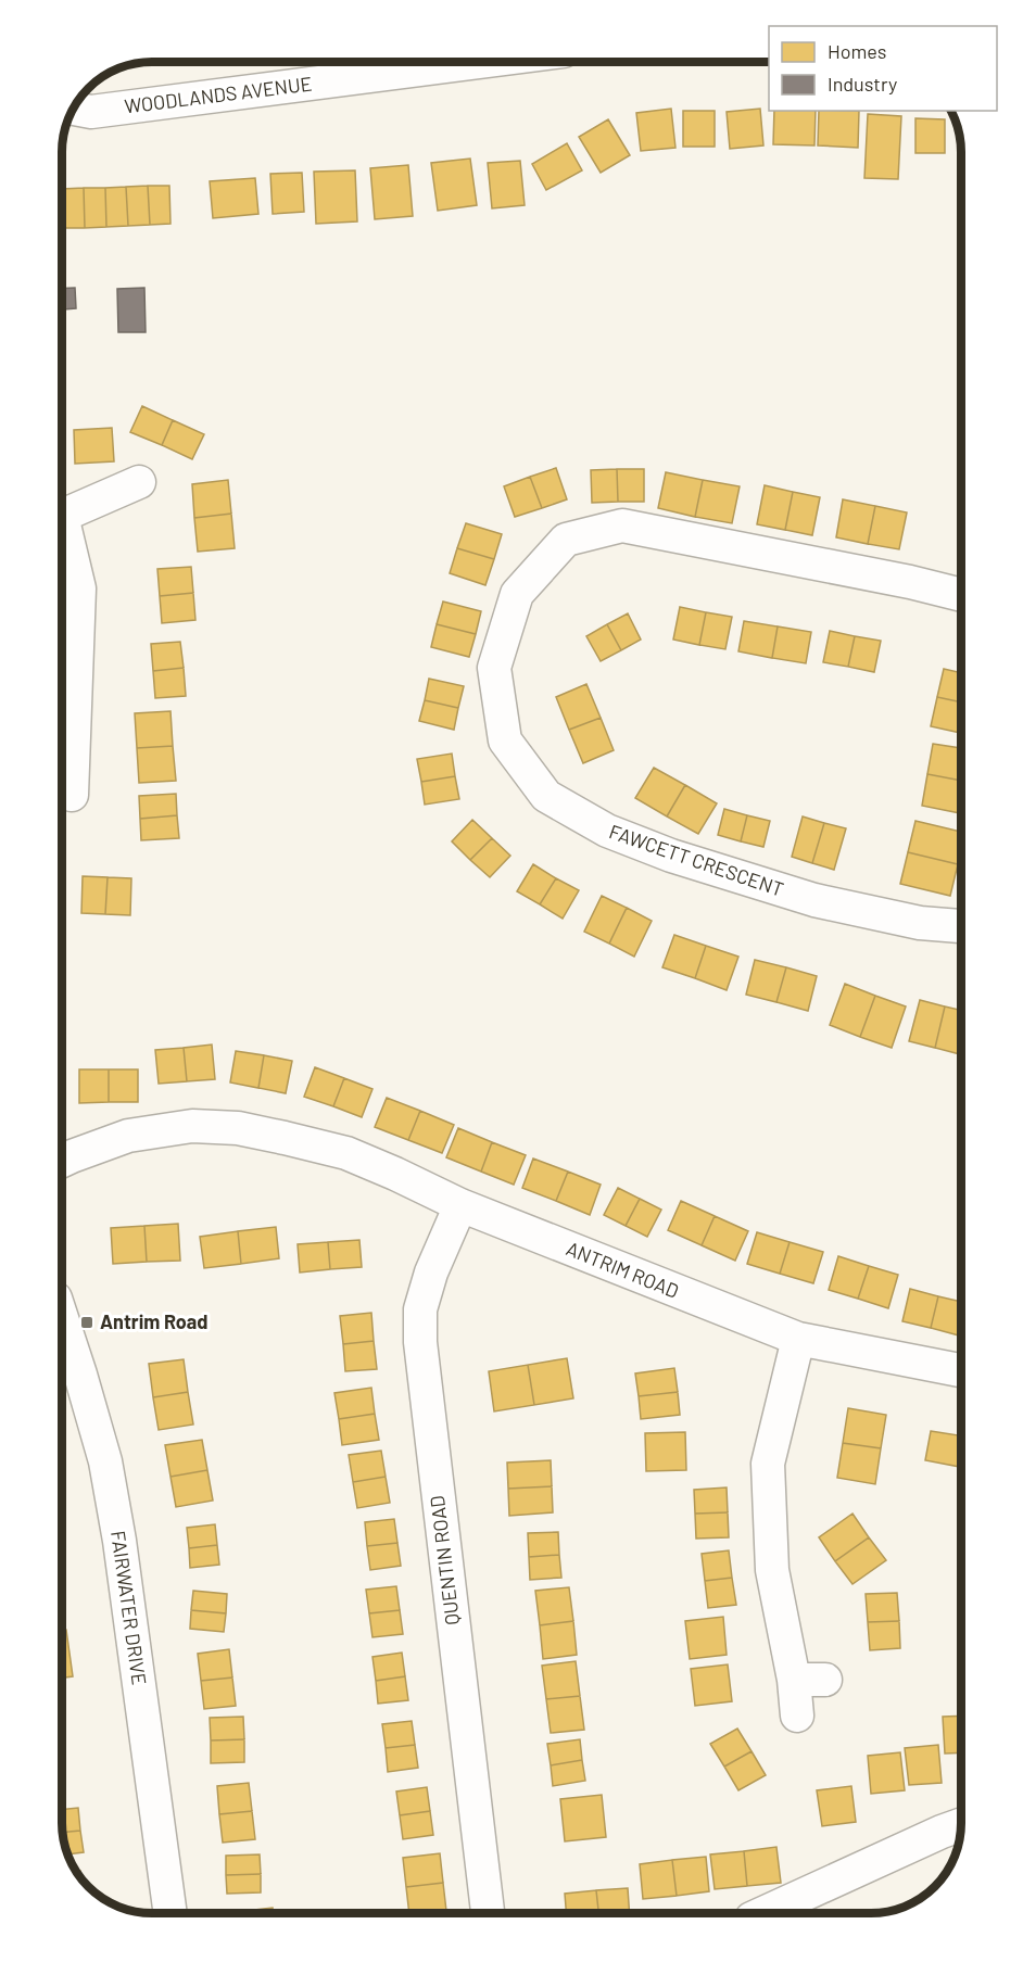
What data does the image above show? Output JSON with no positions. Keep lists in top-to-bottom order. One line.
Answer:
{"streets":{"street":["WOODLANDS AVENUE","FAWCETT CRESCENT","ANTRIM ROAD","QUENTIN ROAD","FAIRWATER DRIVE"]},"crossings":[["ANTRIM ROAD","QUENTIN ROAD"]],"places":{"transit":["Antrim Road"]},"legend":["Homes","Industry"]}
